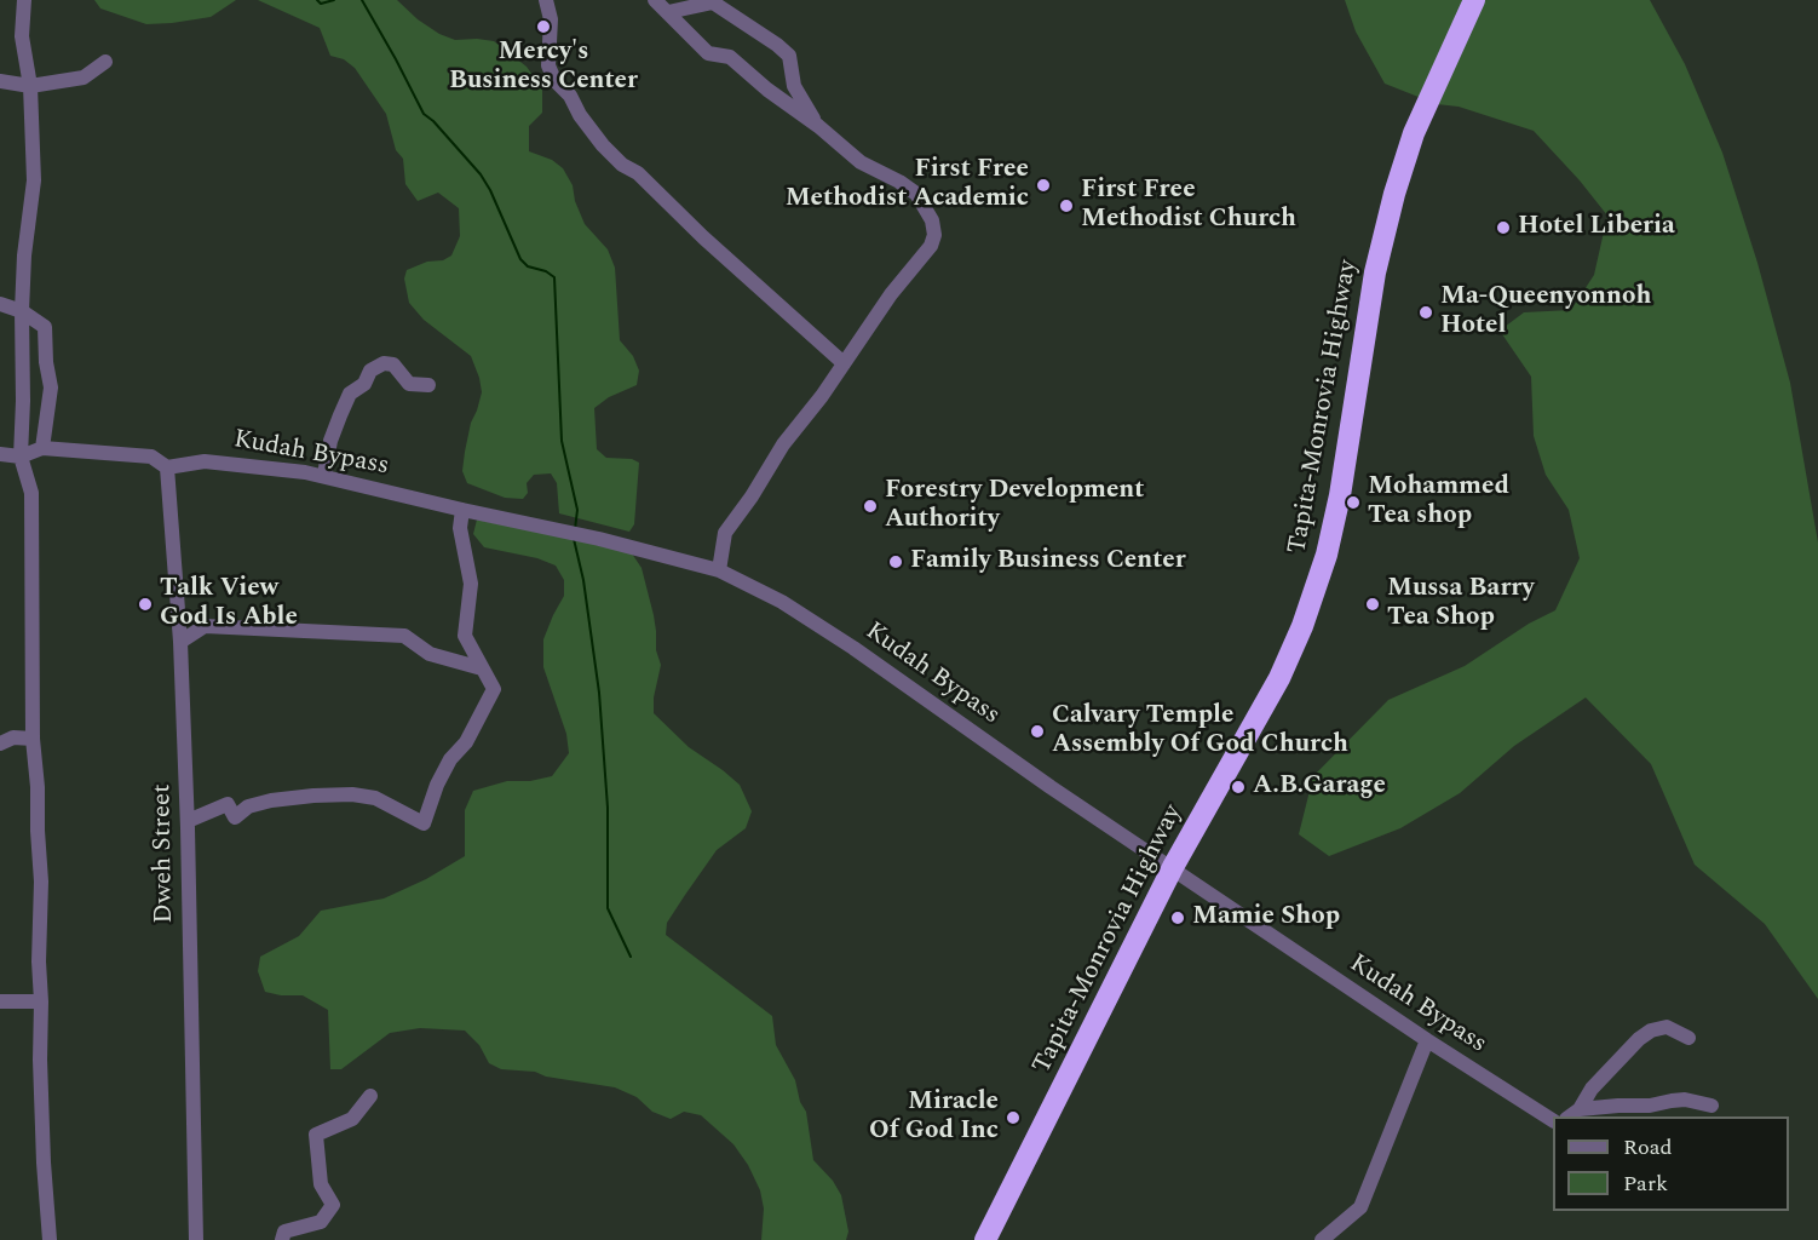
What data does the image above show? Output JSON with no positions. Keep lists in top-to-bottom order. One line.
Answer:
{"streets":{"highway":["Tapita-Monrovia Highway"],"street":["Kudah Bypass","Dweh Street"]},"crossings":[["Tapita-Monrovia Highway","Kudah Bypass"],["Kudah Bypass","Dweh Street"]],"places":["Mercy's Business Center","First Free Methodist Academic","First Free Methodist Church","Hotel Liberia","Ma-Queenyonnoh Hotel","Mohammed Tea shop","Forestry Development Authority","Family Business Center","Talk View God Is Able","Mussa Barry Tea Shop","Calvary Temple Assembly Of God Church","A.B.Garage","Mamie Shop","Miracle Of God Inc"],"legend":["Road","Park"]}
